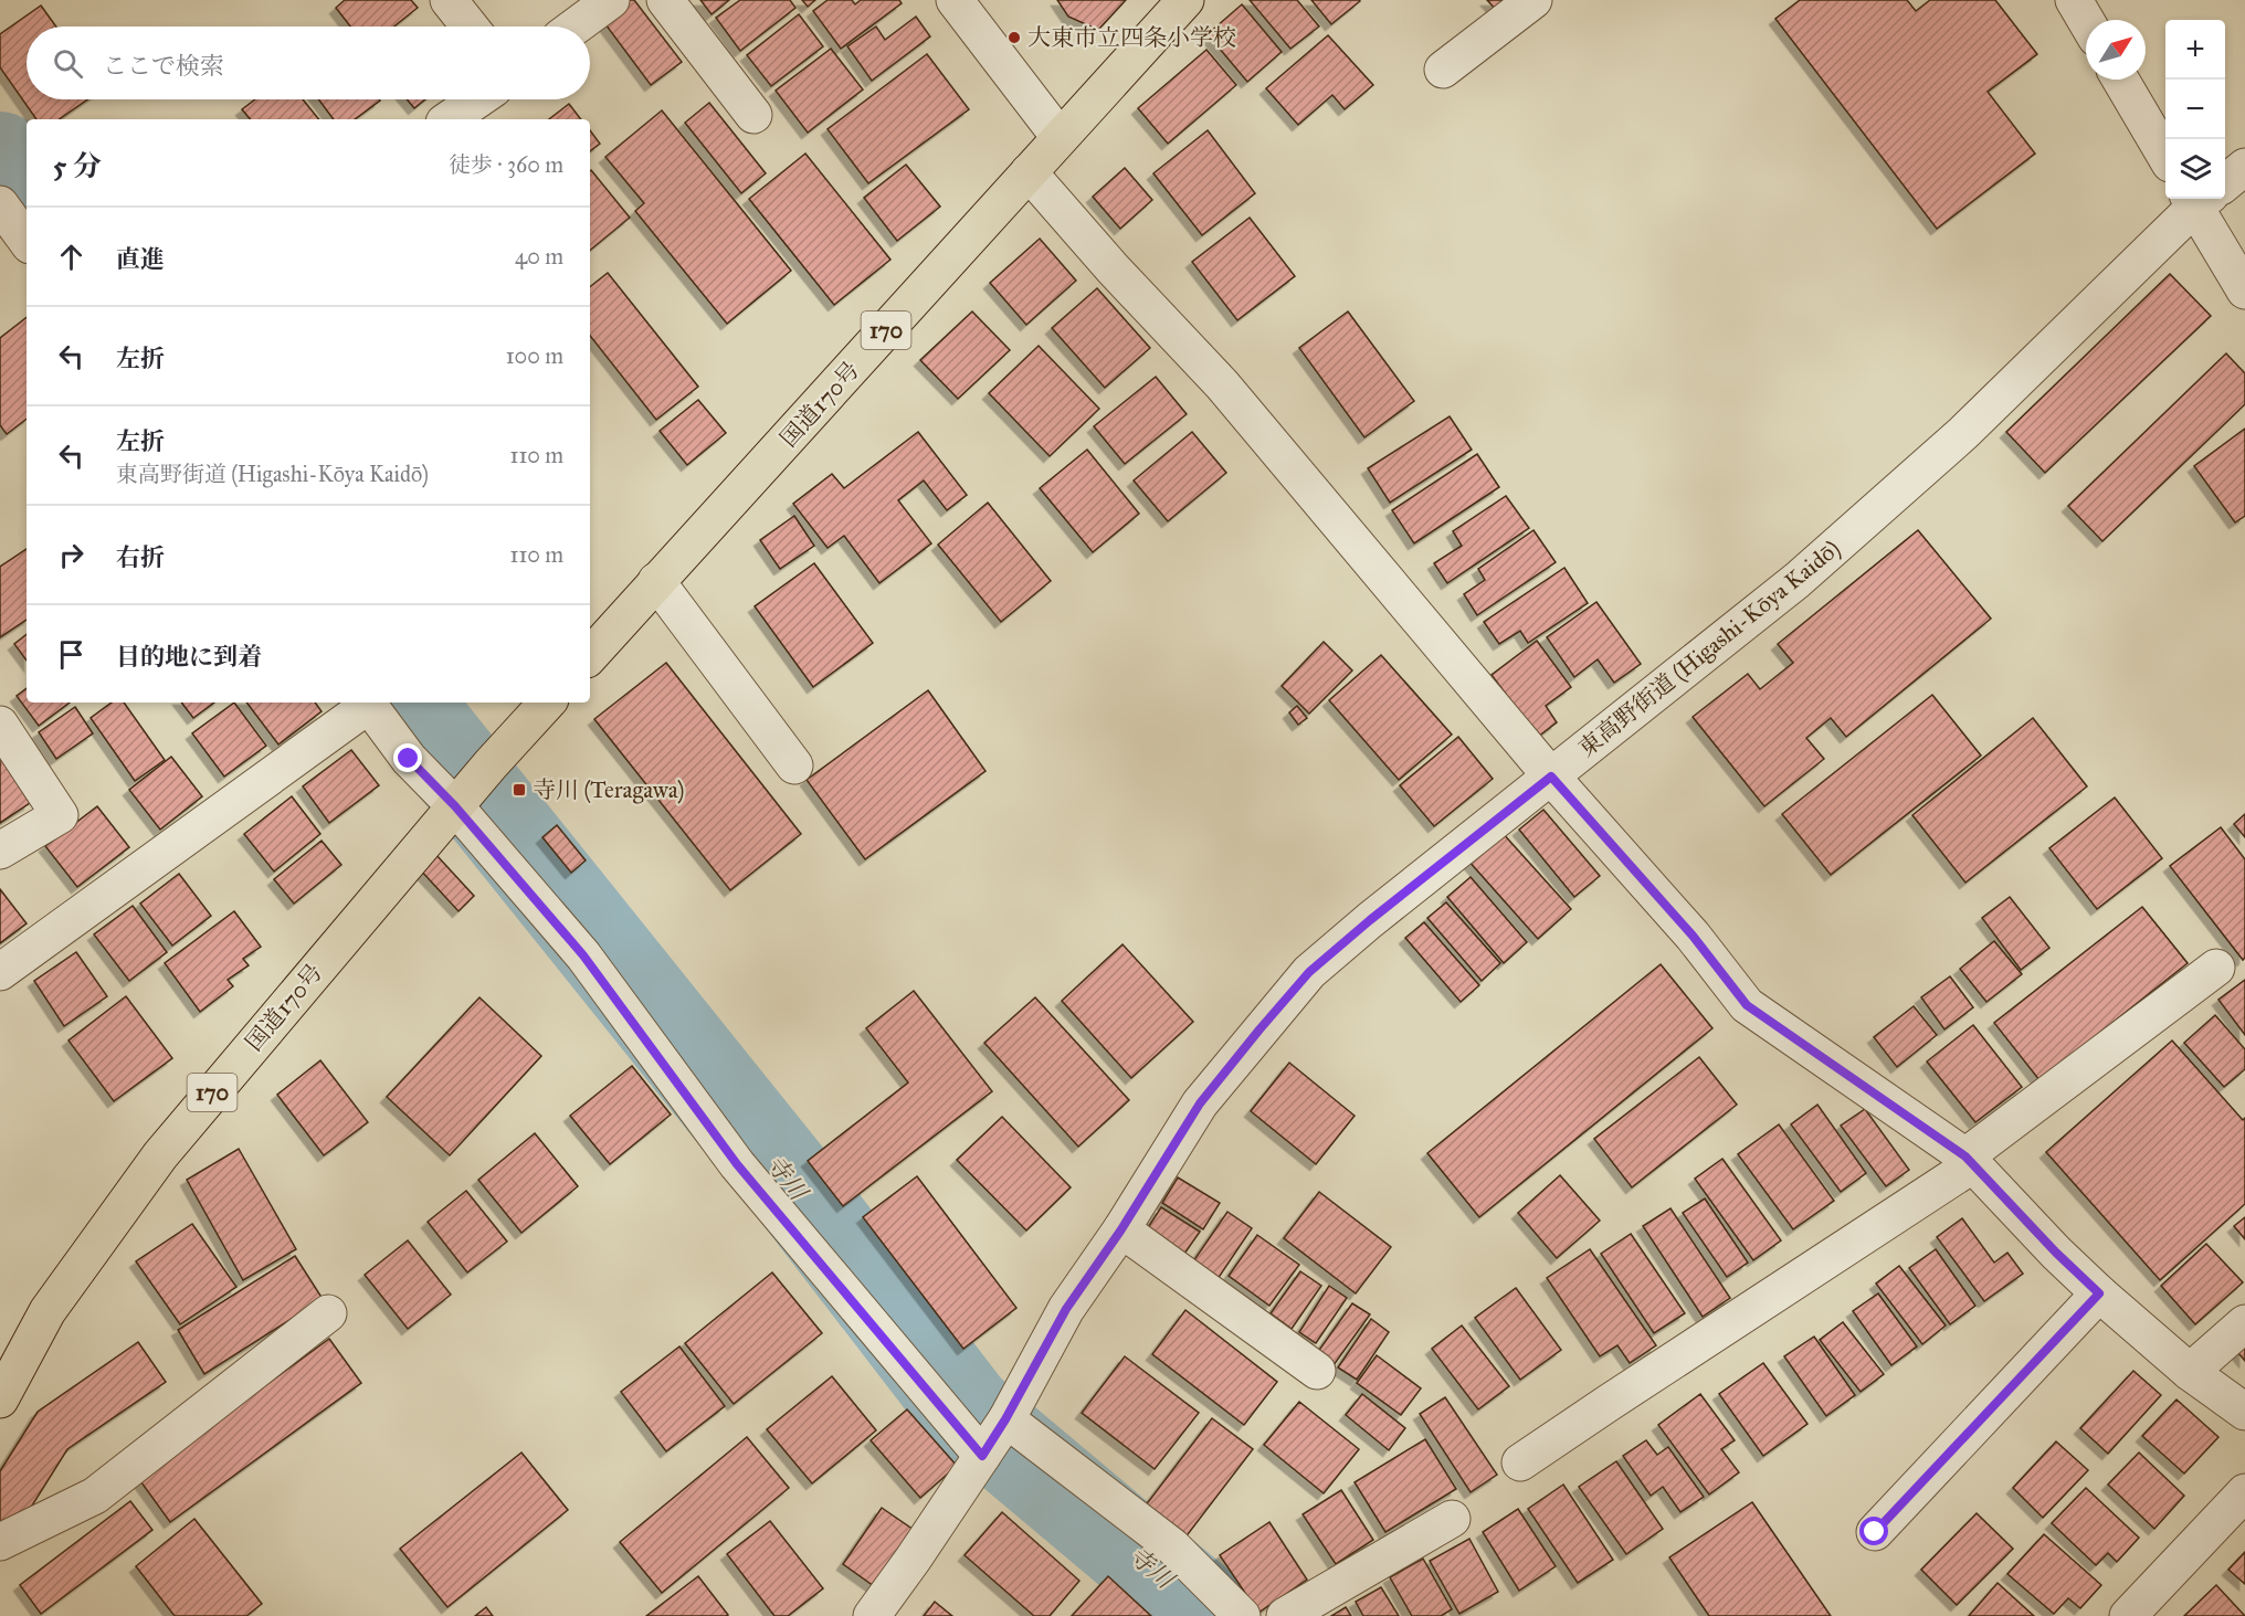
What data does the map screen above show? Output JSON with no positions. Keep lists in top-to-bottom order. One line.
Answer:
{"streets":{"highway":["170","国道170号"],"street":["東高野街道 (Higashi-Kōya Kaidō)"]},"water":["寺川"],"places":{"other":["大東市立四条小学校"],"transit":["寺川 (Teragawa)"]},"north":"top right","page":{"map_buttons":["+","−"],"search":"ここで検索","heading":["5 分","徒歩 · 360 m"],"list":[["直進","40 m"],["左折","100 m"],["左折","東高野街道 (Higashi-Kōya Kaidō)","110 m"],["右折","110 m"],"目的地に到着"]}}
